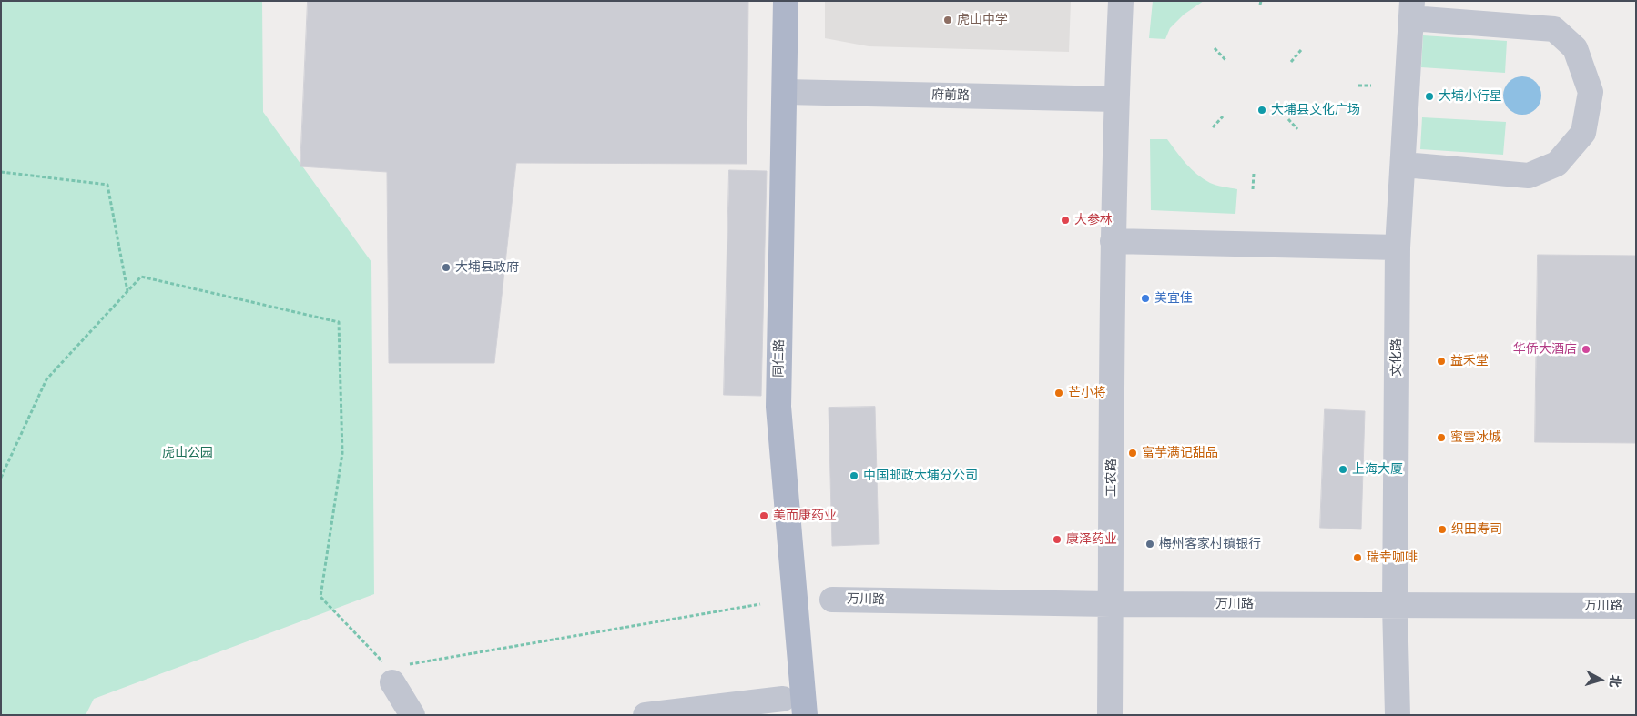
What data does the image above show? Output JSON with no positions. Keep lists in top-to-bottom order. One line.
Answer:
{"streets":{"main road":["同仁路"],"street":["府前路","文化路","工农路","万川路"]},"crossings":[["府前路","同仁路"],["府前路","工农路"],["文化路","万川路"],["工农路","万川路"]],"parks":["虎山公园"],"places":["虎山中学","大埔小行星","大埔县文化广场","大参林","大埔县政府","美宜佳","华侨大酒店","益禾堂","芒小将","蜜雪冰城","富芋满记甜品","上海大厦","中国邮政大埔分公司","美而康药业","织田寿司","康泽药业","梅州客家村镇银行","瑞幸咖啡"],"north":"right"}
